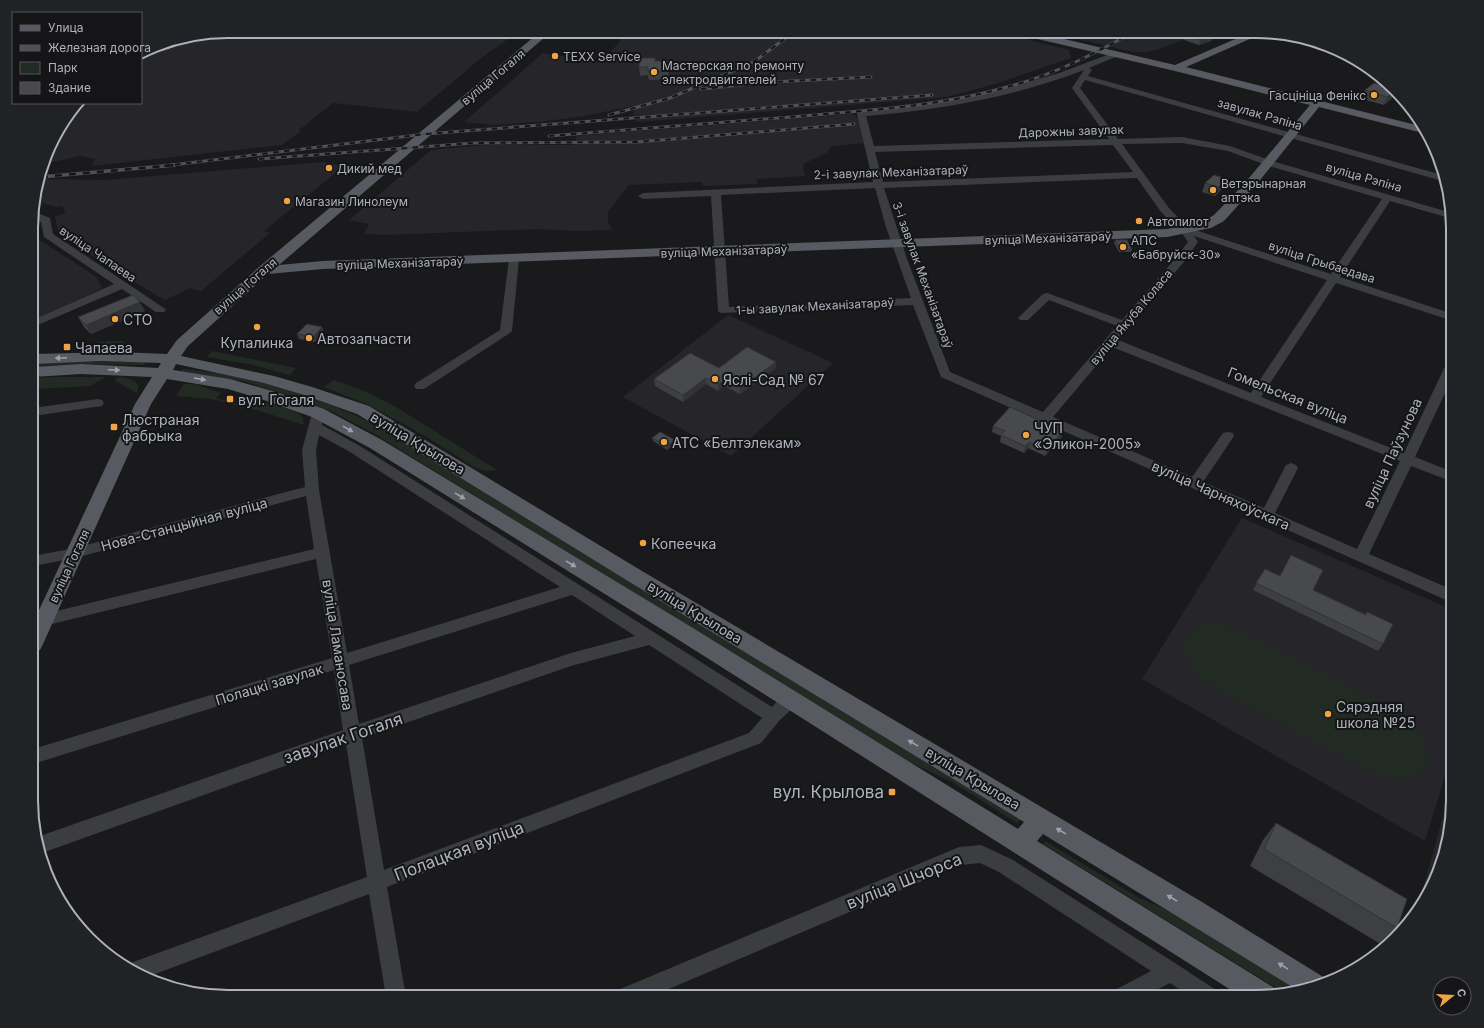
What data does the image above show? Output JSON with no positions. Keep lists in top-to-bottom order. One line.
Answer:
{"streets":{"main road":["вуліца Гогаля","вуліца Механізатараў","вуліца Крылова"],"street":["завулак Рэпіна","Дарожны завулак","2-і завулак Механізатараў","вуліца Рэпіна","вуліца Чапаева","вуліца Грыбаедава","3-і завулак Механізатараў","1-ы завулак Механізатараў","вуліца Якуба Коласа","Гомельская вуліца","вуліца Паўзунова","вуліца Чарняхоўскага","Нова-Станцыйная вуліца","вуліца Ламаносава","Полацкі завулак","завулак Гогаля","Полацкая вуліца","вуліца Шчорса"]},"crossings":[["вуліца Гогаля","вуліца Механізатараў"],["вуліца Гогаля","вуліца Крылова"],["вуліца Гогаля","Нова-Станцыйная вуліца"],["вуліца Гогаля","вуліца Ламаносава"],["Дарожны завулак","вуліца Рэпіна"],["Дарожны завулак","3-і завулак Механізатараў"],["2-і завулак Механізатараў","3-і завулак Механізатараў"],["вуліца Механізатараў","вуліца Грыбаедава"],["вуліца Механізатараў","3-і завулак Механізатараў"],["вуліца Механізатараў","1-ы завулак Механізатараў"],["вуліца Механізатараў","вуліца Якуба Коласа"],["вуліца Грыбаедава","вуліца Якуба Коласа"],["3-і завулак Механізатараў","1-ы завулак Механізатараў"],["3-і завулак Механізатараў","вуліца Чарняхоўскага"],["вуліца Якуба Коласа","Гомельская вуліца"],["вуліца Якуба Коласа","вуліца Чарняхоўскага"],["Гомельская вуліца","вуліца Паўзунова"],["вуліца Крылова","вуліца Ламаносава"],["вуліца Крылова","Полацкая вуліца"],["вуліца Паўзунова","вуліца Чарняхоўскага"],["Нова-Станцыйная вуліца","вуліца Ламаносава"],["вуліца Ламаносава","Полацкі завулак"],["вуліца Ламаносава","завулак Гогаля"],["вуліца Ламаносава","Полацкая вуліца"]],"places":{"other":["TEXX Service","Мастерская по ремонту электродвигателей","Гасцініца Фенікс","Дикий мед","Ветэрынарная аптэка","Магазин Линолеум","Автопилот","АПС «Бабруйск-30»","СТО","Купалинка","Автозапчасти","Яслі-Сад № 67","ЧУП «Эликон-2005»","АТС «Белтэлекам»","Копеечка","Сярэдняя школа №25"],"transit":["Чапаева","вул. Гогаля","Люстраная фабрыка","вул. Крылова"]},"legend":["Улица","Железная дорога","Парк","Здание"],"north":"right"}
